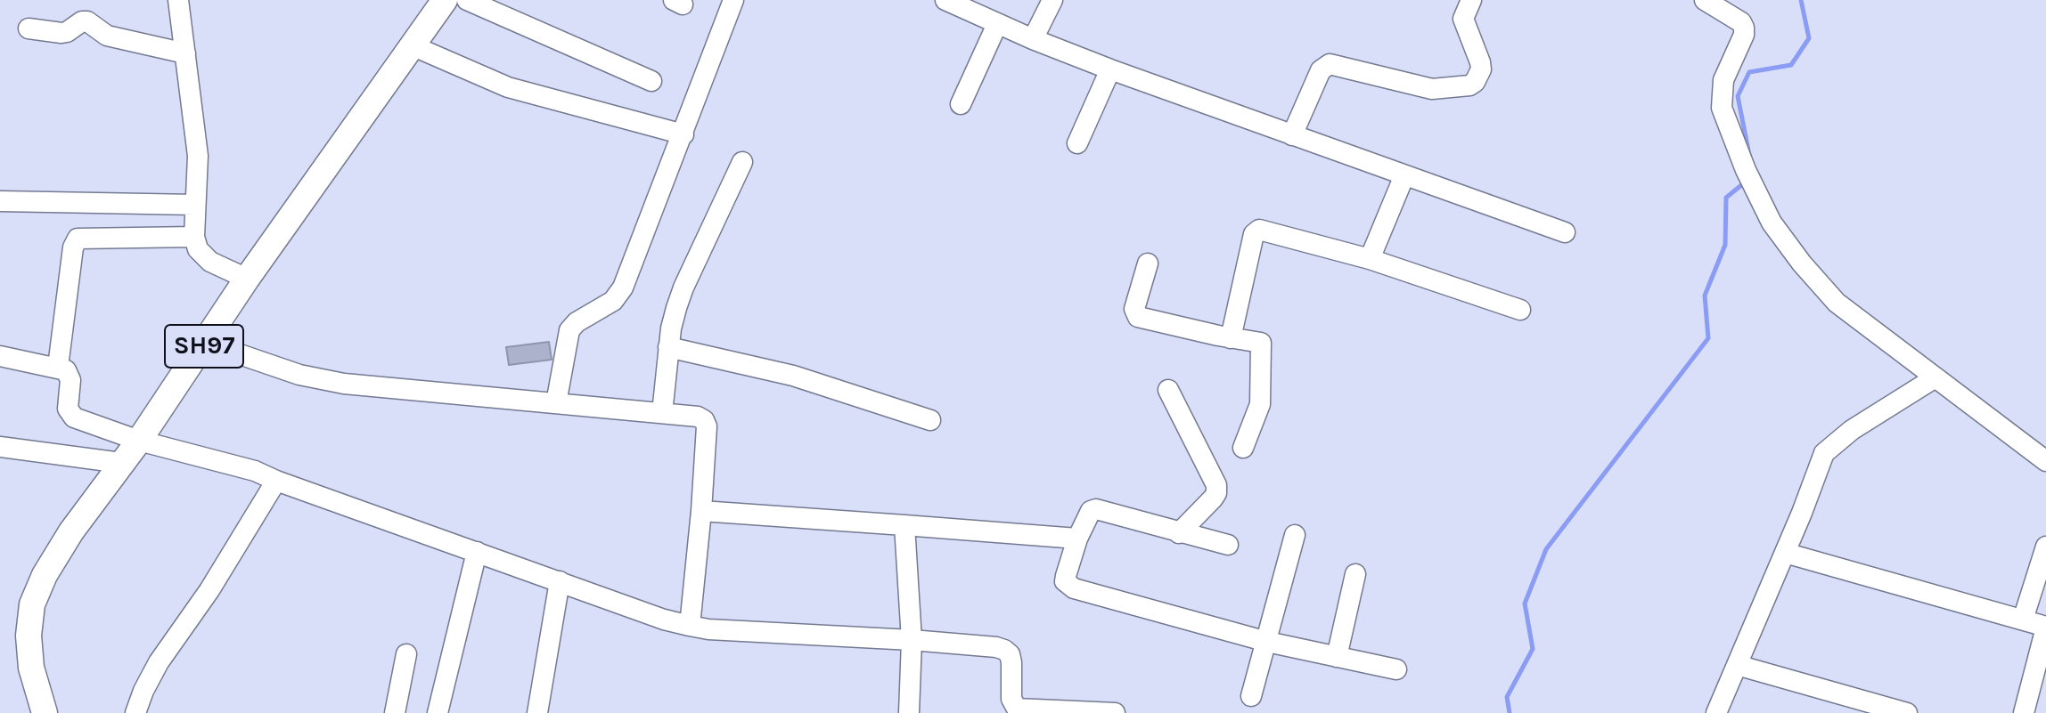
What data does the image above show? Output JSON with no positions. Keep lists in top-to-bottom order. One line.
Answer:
{"streets":{"main road":["SH97"]}}
